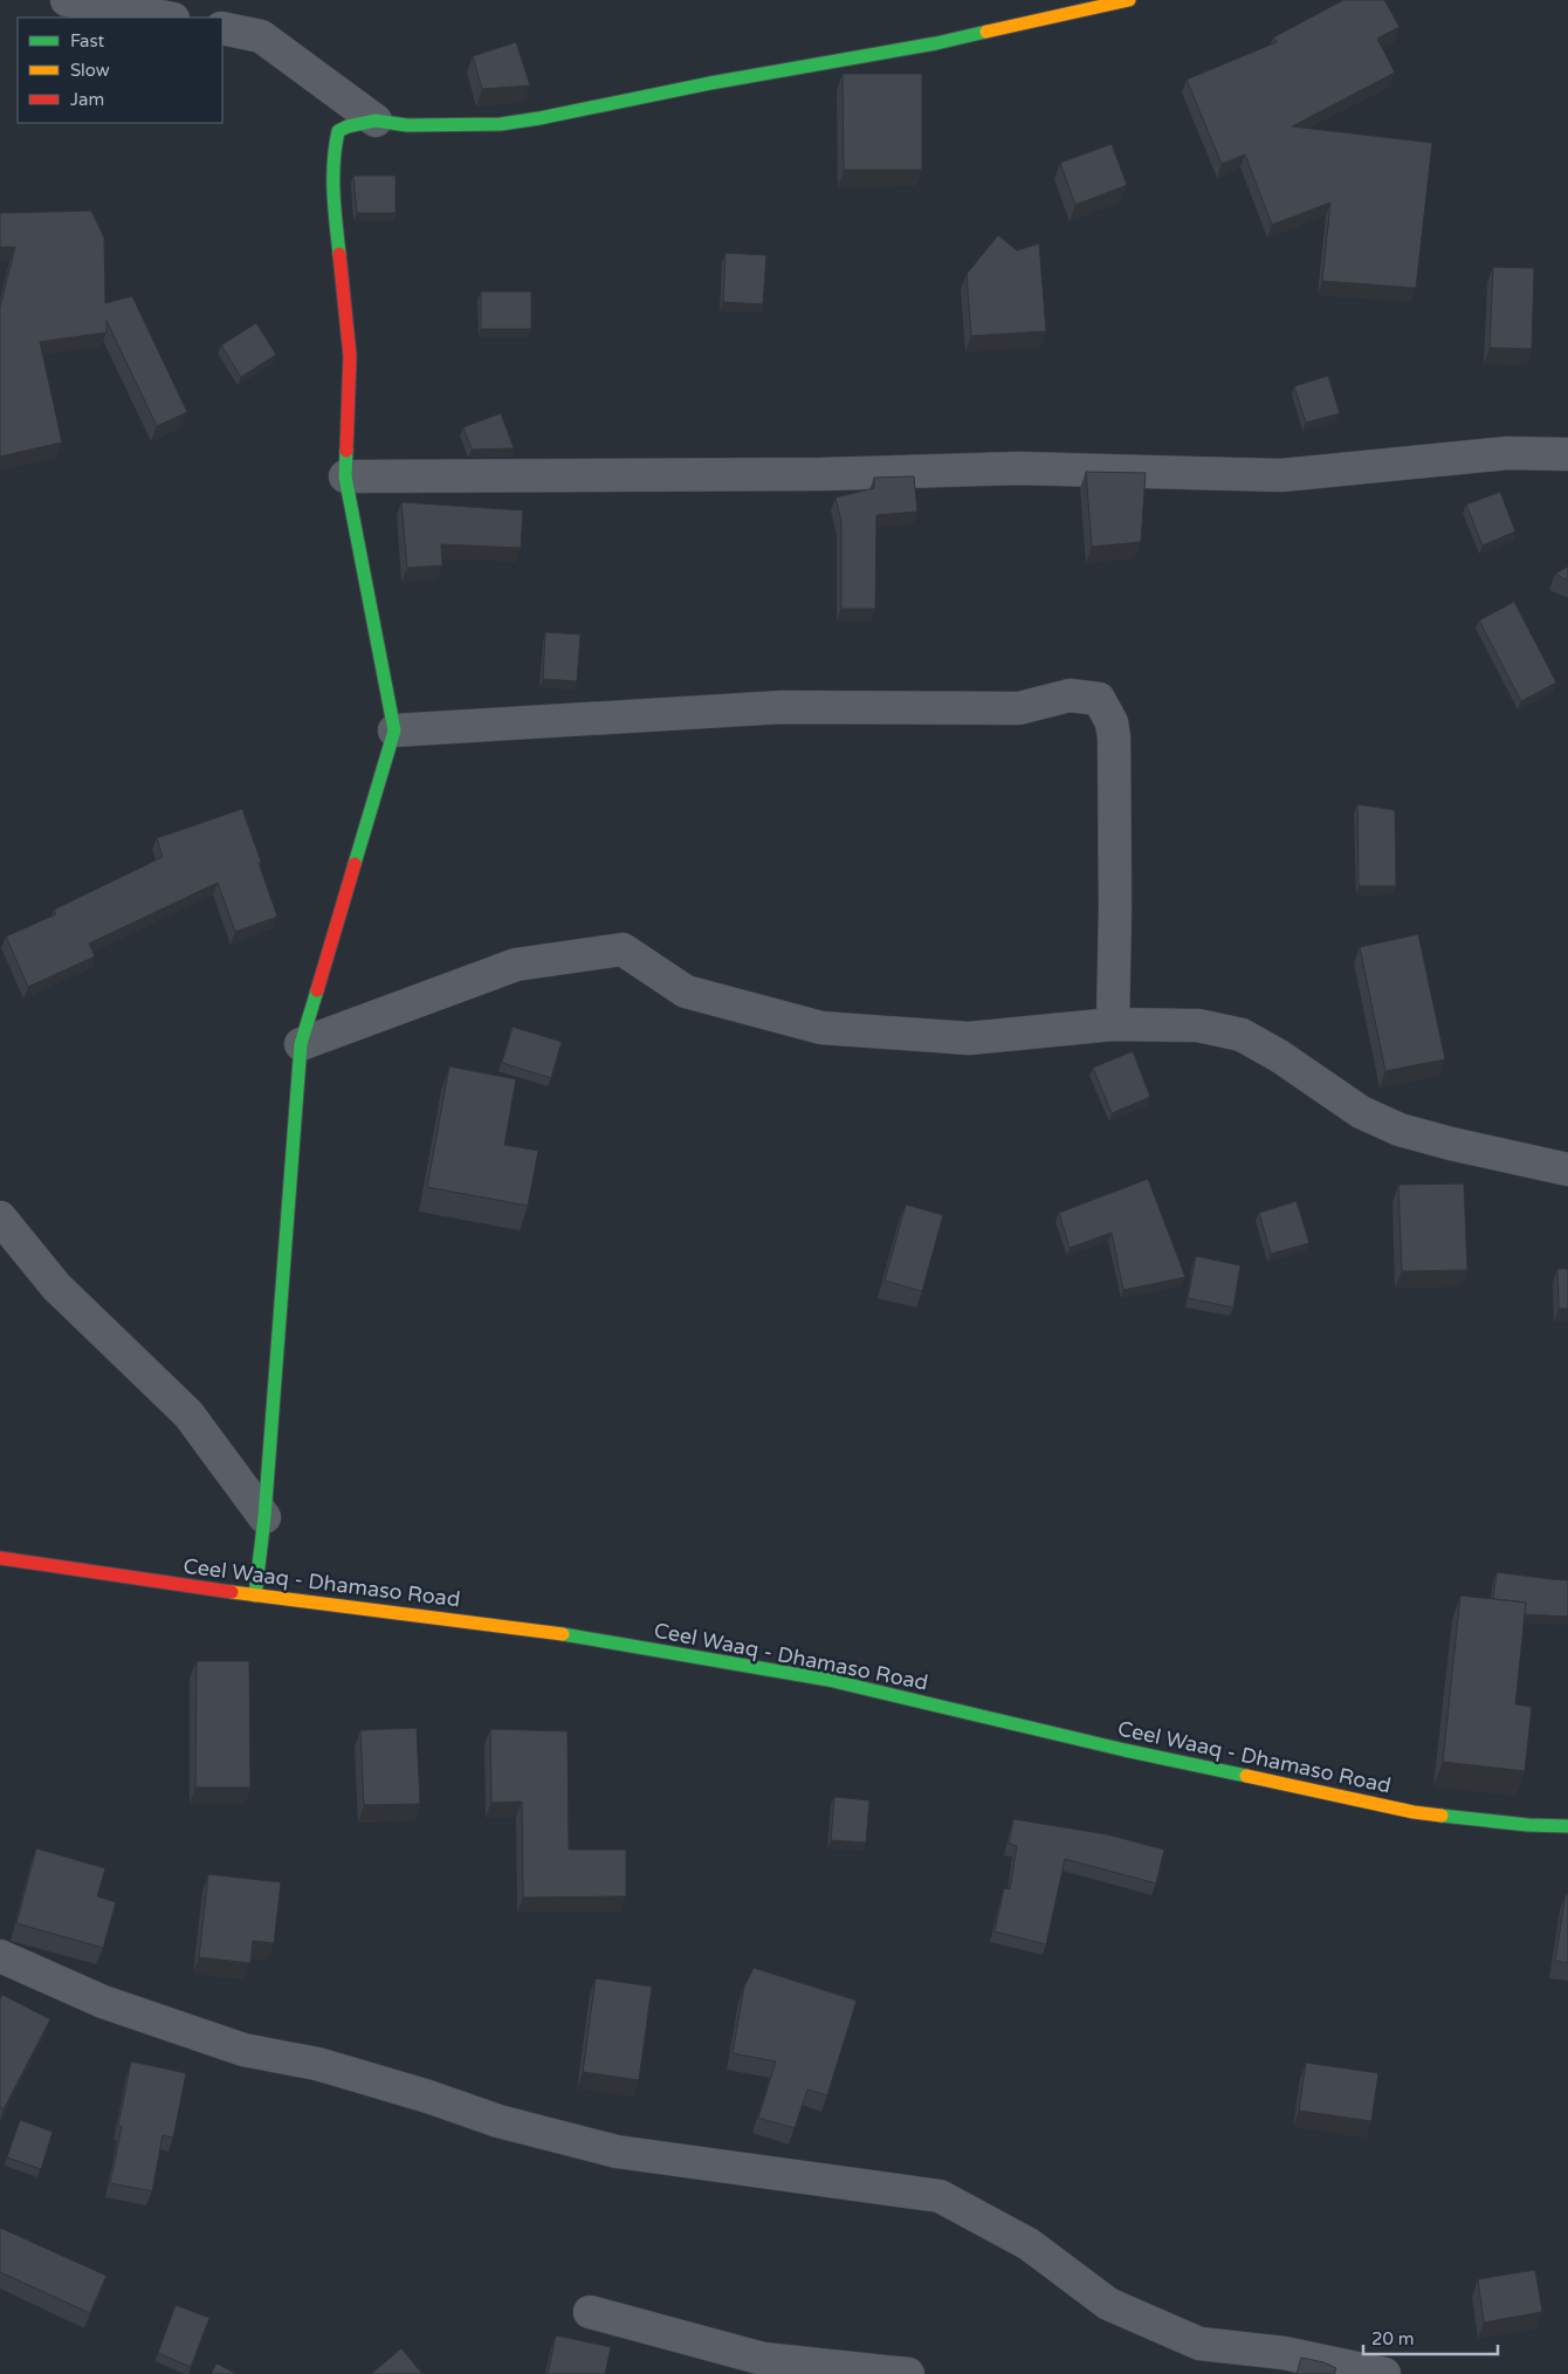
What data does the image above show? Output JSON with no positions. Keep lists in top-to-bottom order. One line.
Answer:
{"streets":{"street":["Ceel Waaq - Dhamaso Road"]},"legend":["Fast","Slow","Jam"],"scale_bar":"20 m"}
